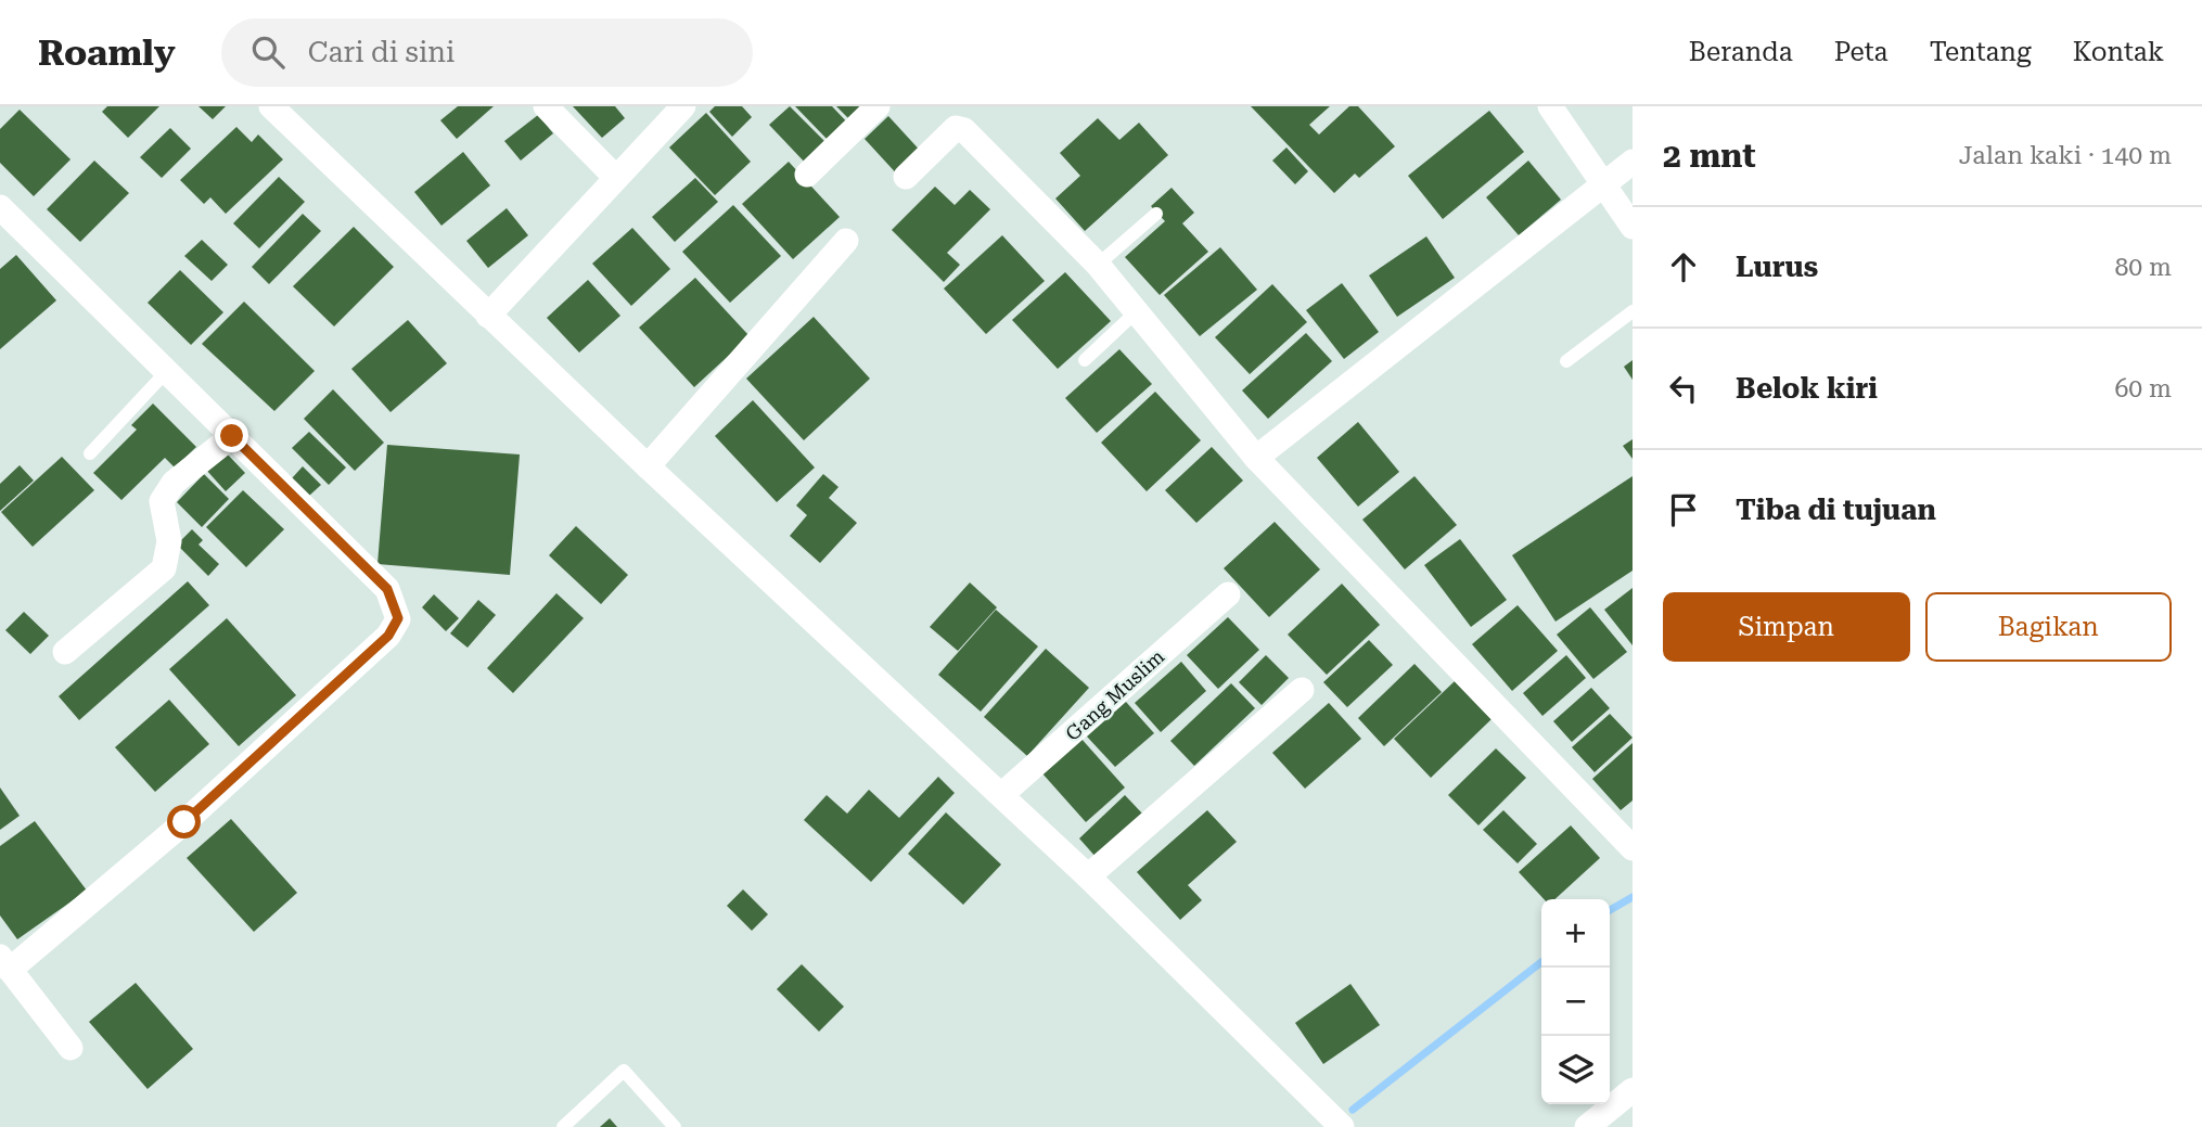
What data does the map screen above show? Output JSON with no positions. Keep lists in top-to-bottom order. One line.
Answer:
{"streets":{"street":["Gang Muslim"]},"page":{"header":"Roamly","search":"Cari di sini","nav":["Beranda","Peta","Tentang","Kontak"],"heading":["2 mnt","Jalan kaki · 140 m"],"list":[["Lurus","80 m"],["Belok kiri","60 m"],"Tiba di tujuan"],"buttons":["Simpan","Bagikan"],"map_buttons":["+","−"]}}
